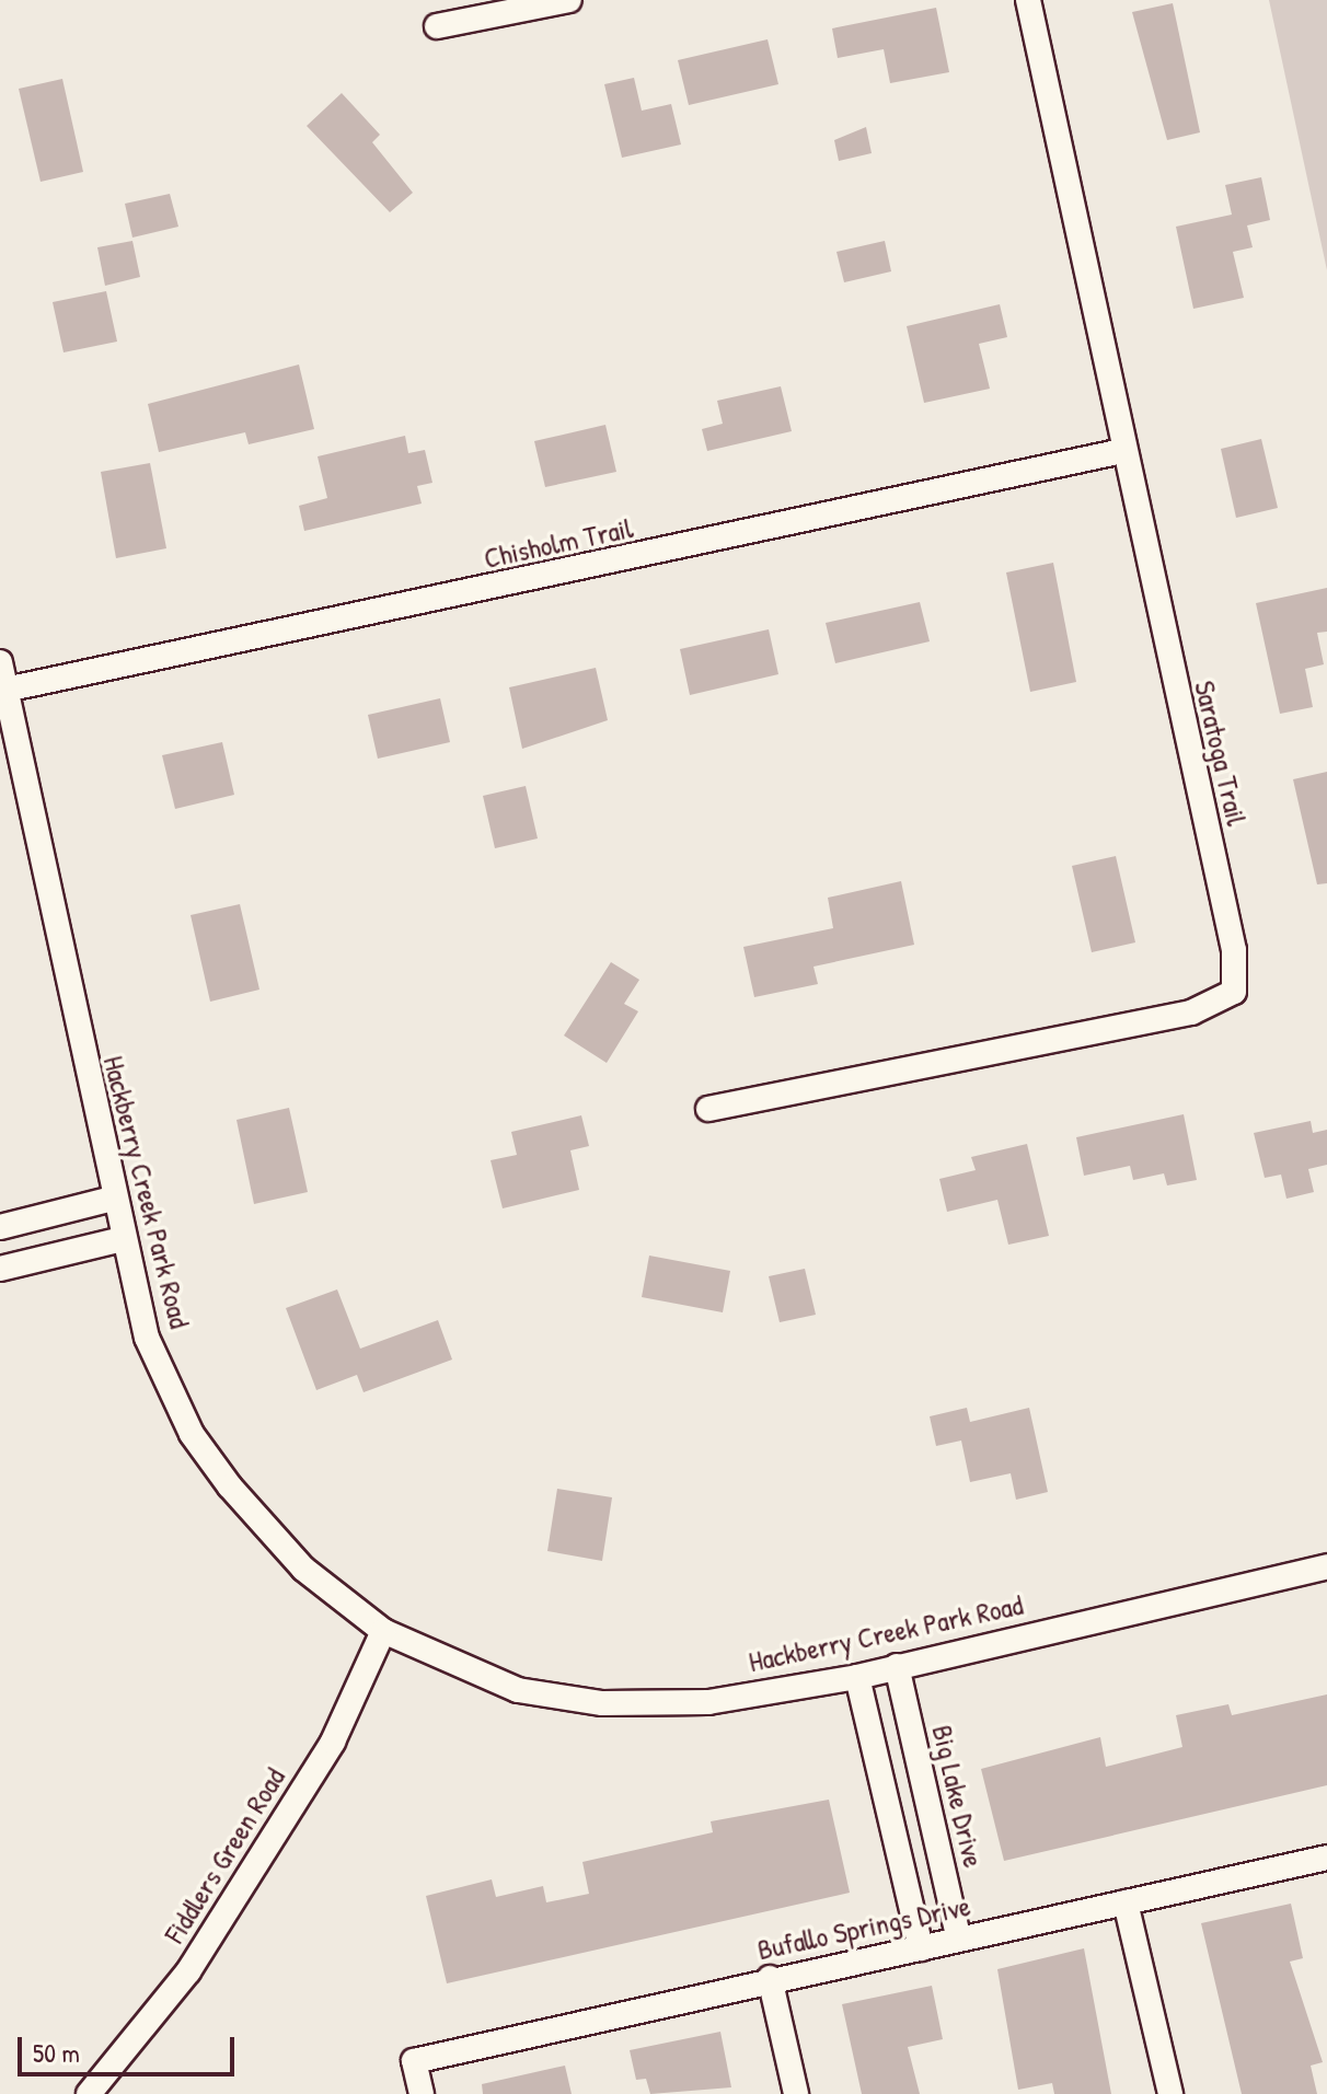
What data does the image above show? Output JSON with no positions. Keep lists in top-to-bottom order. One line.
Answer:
{"streets":{"street":["Chisholm Trail","Saratoga Trail","Hackberry Creek Park Road","Big Lake Drive","Fiddlers Green Road","Bufallo Springs Drive"]},"crossings":[["Chisholm Trail","Saratoga Trail"],["Chisholm Trail","Hackberry Creek Park Road"],["Hackberry Creek Park Road","Big Lake Drive"],["Hackberry Creek Park Road","Fiddlers Green Road"],["Big Lake Drive","Bufallo Springs Drive"]],"scale_bar":"50 m"}
